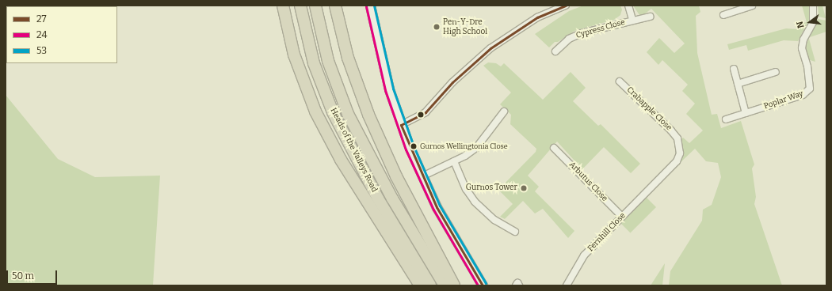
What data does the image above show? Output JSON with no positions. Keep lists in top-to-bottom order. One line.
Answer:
{"streets":{"highway":["Heads of the Valleys Road"],"street":["Cypress Close","Poplar Way","Crabapple Close","Arbutus Close","Fernhill Close"]},"crossings":[["Crabapple Close","Fernhill Close"],["Arbutus Close","Fernhill Close"]],"places":["Pen-Y-Dre High School","Gurnos Wellingtonia Close","Gurnos Tower"],"lines":["transit line 27","transit line 53","transit line 24"],"legend":["27","24","53"],"scale_bar":"50 m","north":"left"}
